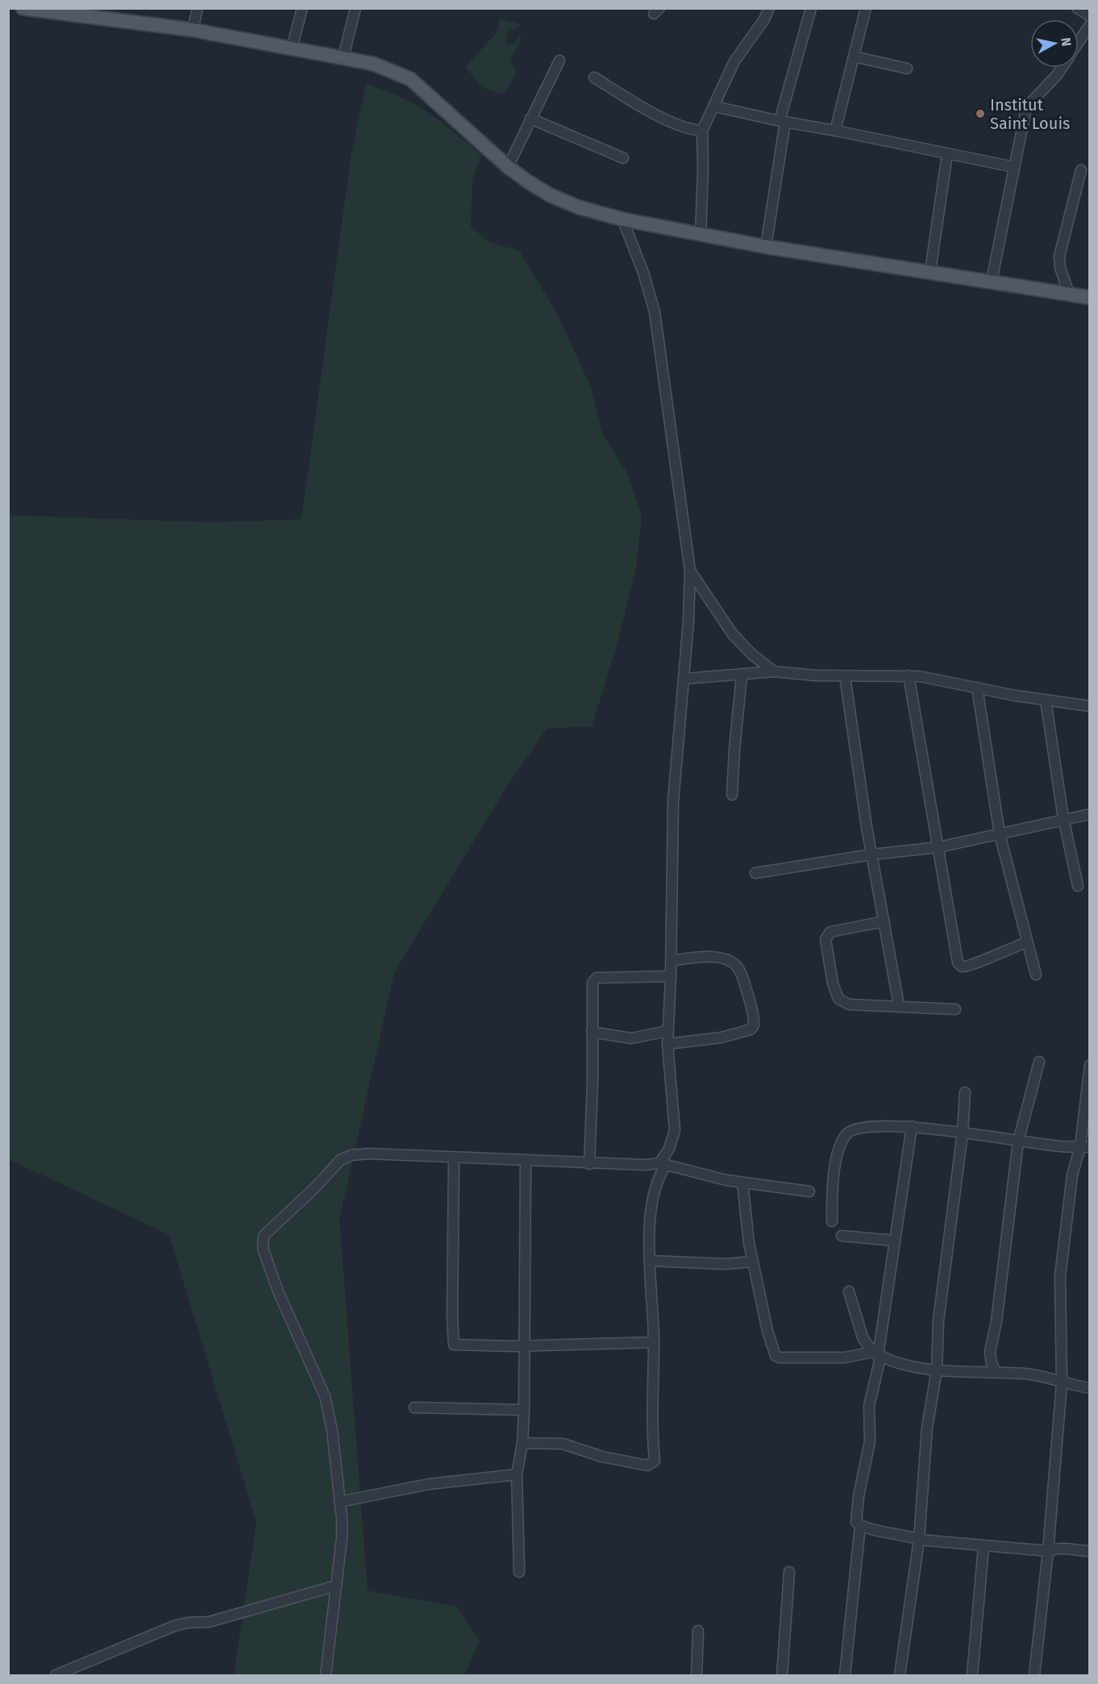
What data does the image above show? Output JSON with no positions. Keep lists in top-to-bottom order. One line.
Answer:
{"places":["Institut Saint Louis"],"north":"right"}
